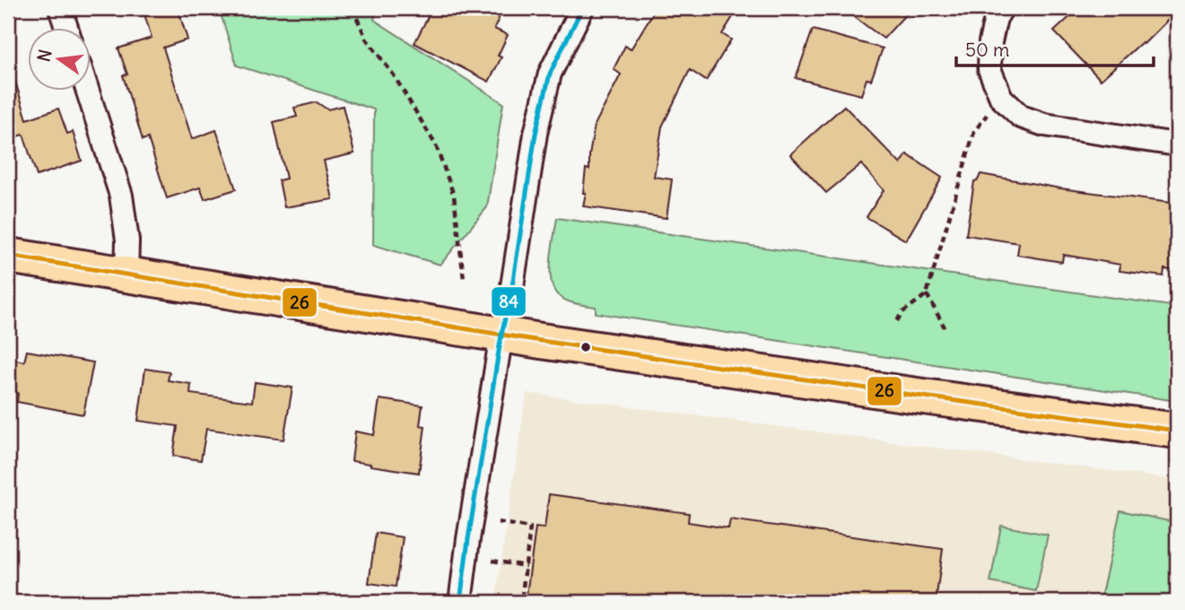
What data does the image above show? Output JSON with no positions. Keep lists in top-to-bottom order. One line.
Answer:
{"lines":["transit line 84","transit line 26"],"scale_bar":"50 m","north":"left"}
